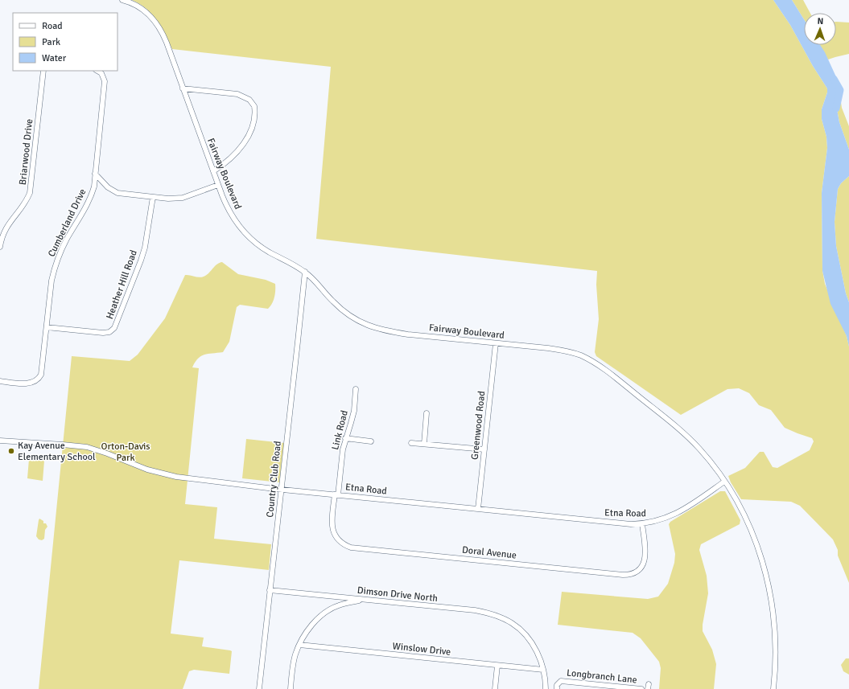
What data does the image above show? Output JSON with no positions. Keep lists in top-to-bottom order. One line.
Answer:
{"streets":{"street":["Briarwood Drive","Fairway Boulevard","Cumberland Drive","Heather Hill Road","Greenwood Road","Link Road","Country Club Road","Etna Road","Doral Avenue","Dimson Drive North","Winslow Drive","Longbranch Lane"]},"crossings":[["Fairway Boulevard","Greenwood Road"],["Fairway Boulevard","Country Club Road"],["Fairway Boulevard","Etna Road"],["Cumberland Drive","Heather Hill Road"],["Greenwood Road","Etna Road"],["Link Road","Etna Road"],["Link Road","Doral Avenue"],["Country Club Road","Etna Road"],["Country Club Road","Dimson Drive North"],["Etna Road","Doral Avenue"],["Dimson Drive North","Winslow Drive"]],"parks":["Orton-Davis Park"],"places":["Kay Avenue Elementary School"],"legend":["Road","Park","Water"],"north":"top"}
